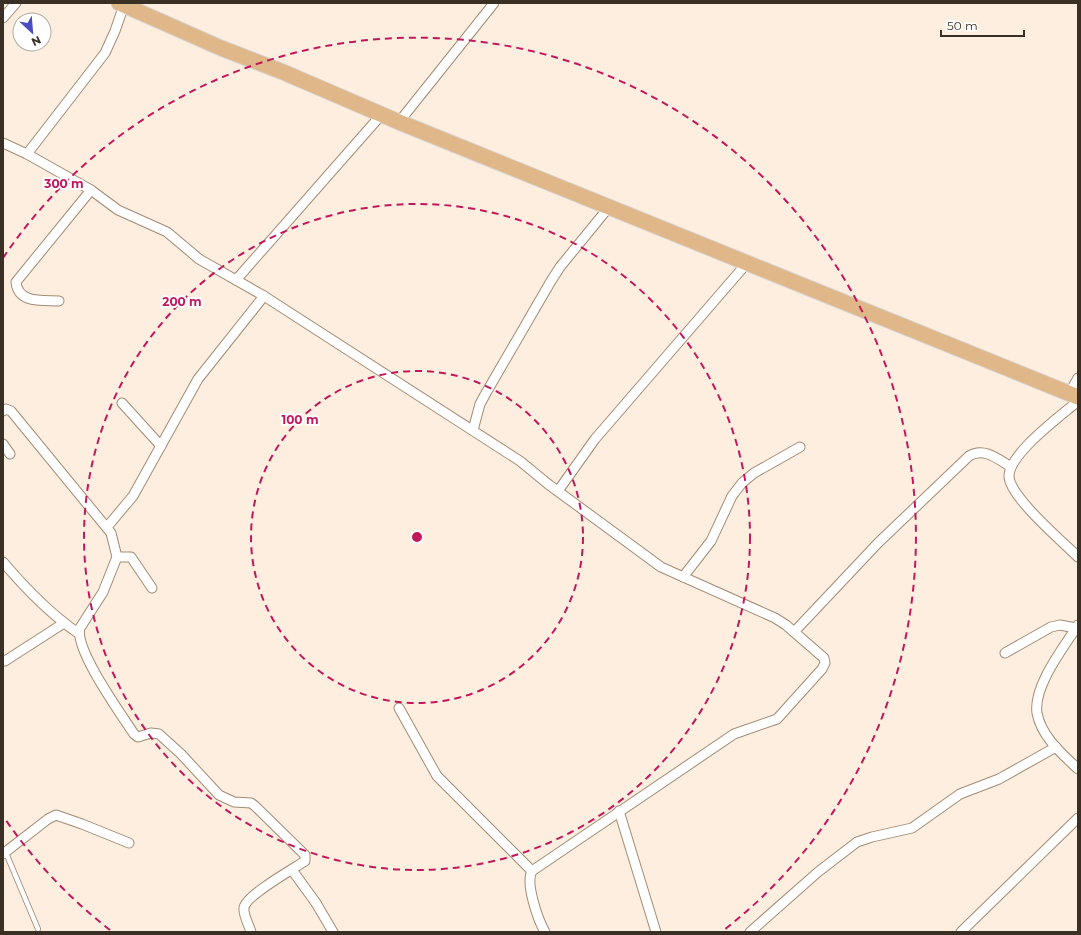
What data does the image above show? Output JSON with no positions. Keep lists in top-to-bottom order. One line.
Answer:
{"scale_bar":"50 m","north":"bottom right","rings":["300 m","200 m","100 m"]}
